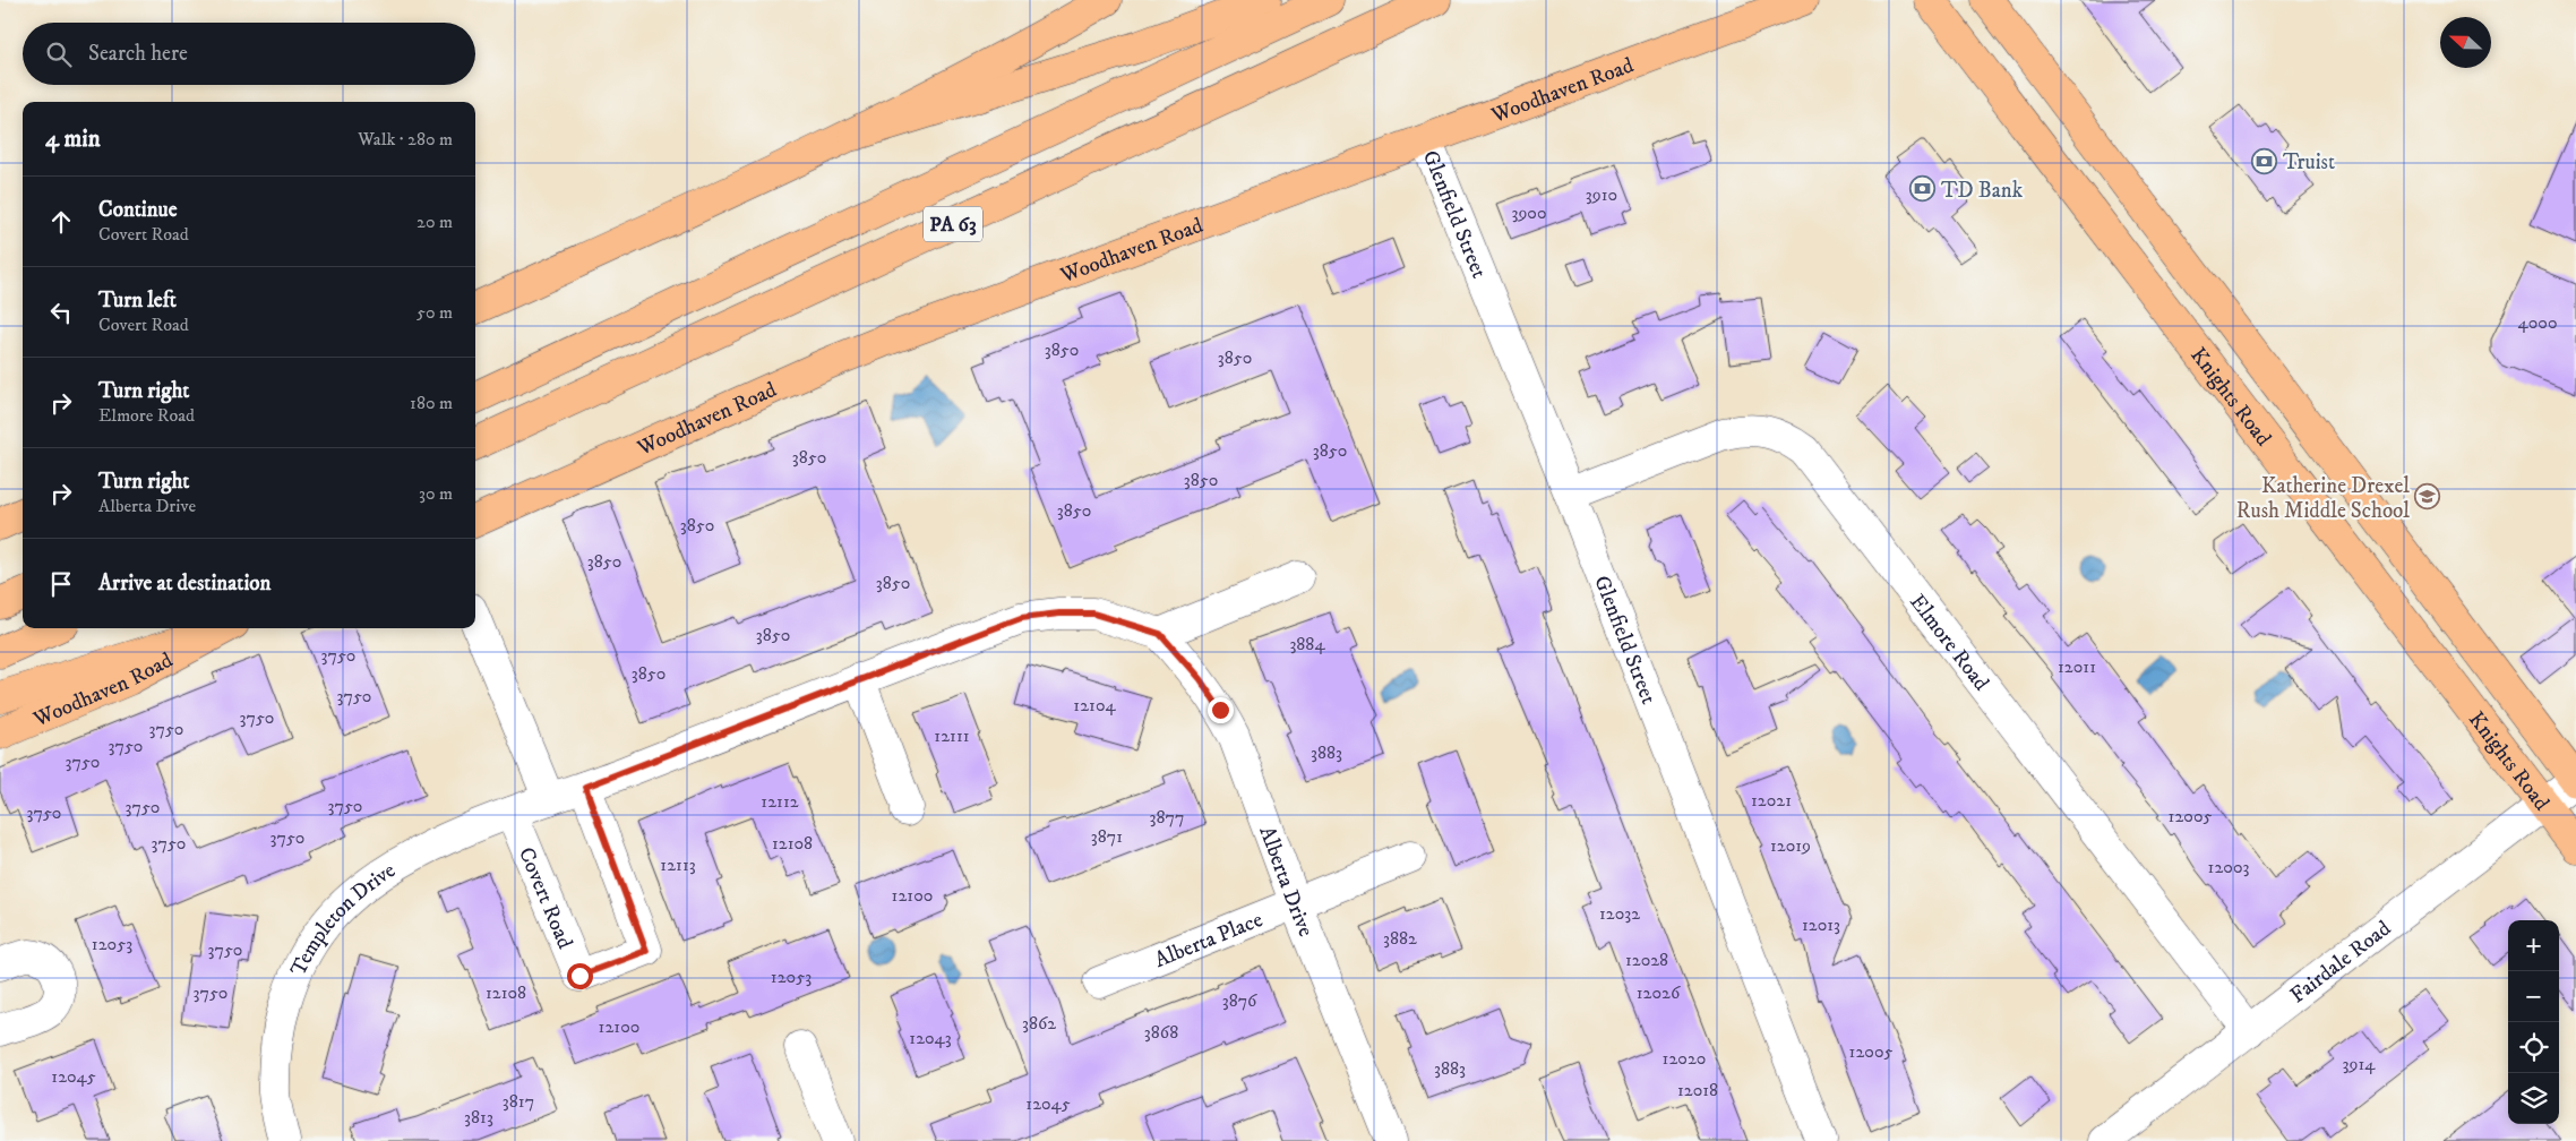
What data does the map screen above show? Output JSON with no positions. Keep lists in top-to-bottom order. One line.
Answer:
{"streets":{"main road":["Woodhaven Road","PA 63","Knights Road"],"street":["Glenfield Street","Elmore Road","Alberta Drive","Covert Road","Templeton Drive","Alberta Place","Fairdale Road"]},"crossings":[["Woodhaven Road","Glenfield Street"],["Glenfield Street","Elmore Road"],["Knights Road","Fairdale Road"],["Elmore Road","Fairdale Road"],["Alberta Drive","Alberta Place"],["Covert Road","Templeton Drive"]],"places":{"bank":["Truist","TD Bank"],"school or university":["Katherine Drexel Rush Middle School"]},"house_numbers":["3910","3900","4000","3850","3850","3850","3850","3850","3850","3850","3850","3850","3850","3884","3750","12011","3850","3750","12104","3750","3750","12111","3750","3883","3750","12021","12112","3750","3750","3750","12005","3877","3871","3750","3750","12108","12019","12113","12003","12100","12032","12013","3882","12053","3750","12028","12053","3750","12108","12026","3876","3862","12100","3868","12043","12005","12020","3914","3883","12045","12018","3817","12045","3813"],"north":"left","page":{"search":"Search here","heading":["4 min","Walk · 280 m"],"list":[["Continue","Covert Road","20 m"],["Turn left","Covert Road","50 m"],["Turn right","Elmore Road","180 m"],["Turn right","Alberta Drive","30 m"],"Arrive at destination"],"map_buttons":["+","−"]}}
